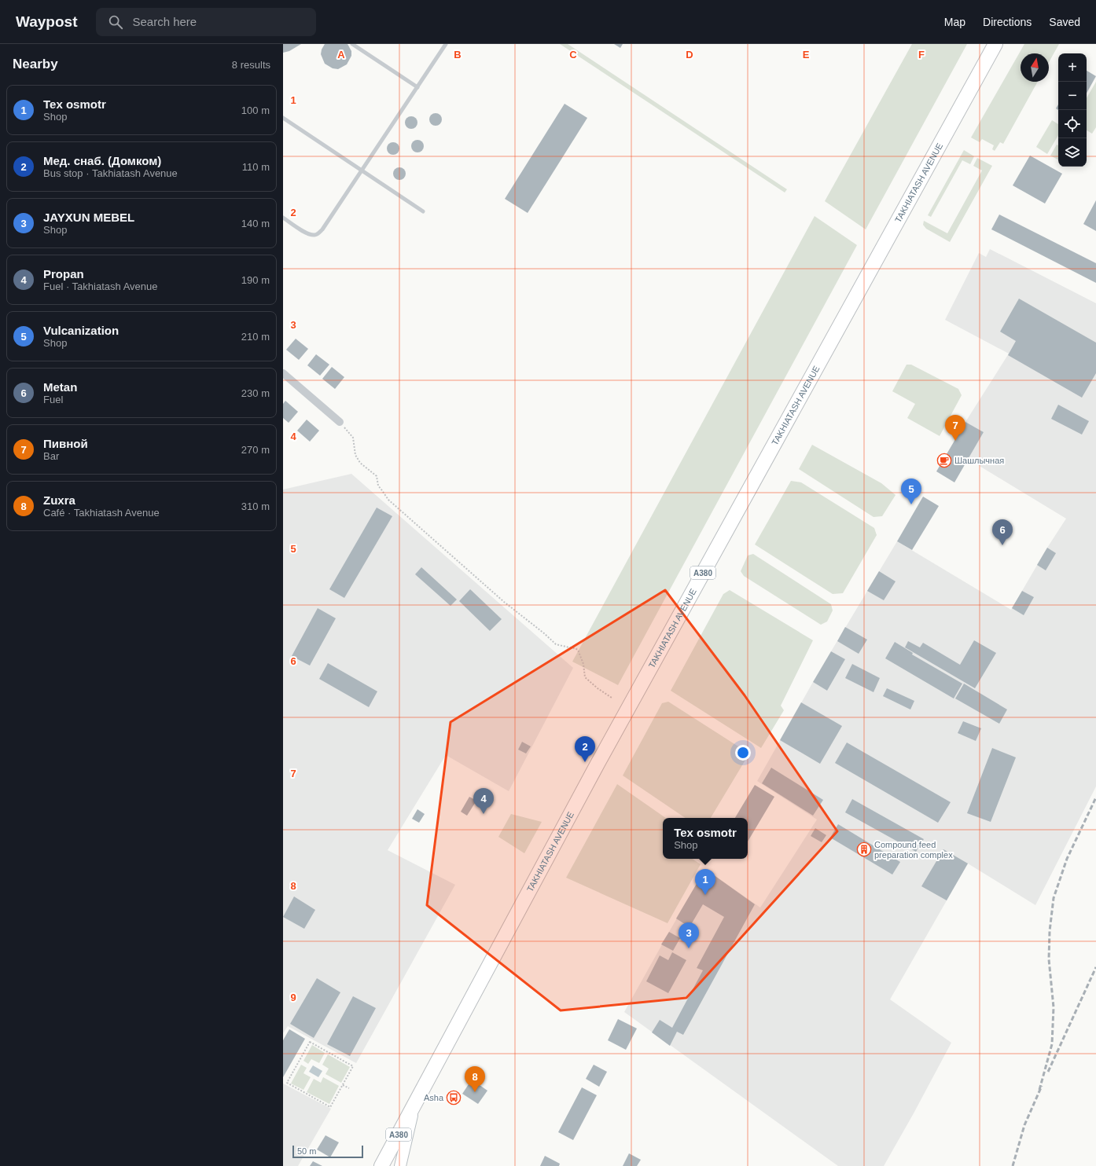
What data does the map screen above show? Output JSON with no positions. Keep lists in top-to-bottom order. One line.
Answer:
{"streets":{"highway":["TAKHIATASH AVENUE","A380"]},"places":{"cafe":["Шашлычная"],"building":["Compound feed preparation complex"],"bus stop":["Asha"]},"scale_bar":"50 m","north":"top","page":{"header":"Waypost","search":"Search here","nav":["Map","Directions","Saved"],"heading":["Nearby","8 results"],"map_buttons":["+","−"],"list":[{"mark":"1","name":"Tex osmotr","note":"Shop","value":"100 m"},{"mark":"2","name":"Мед. снаб. (Домком)","note":"Bus stop · Takhiatash Avenue","value":"110 m"},{"mark":"3","name":"JAYXUN MEBEL","note":"Shop","value":"140 m"},{"mark":"4","name":"Propan","note":"Fuel · Takhiatash Avenue","value":"190 m"},{"mark":"5","name":"Vulcanization","note":"Shop","value":"210 m"},{"mark":"6","name":"Metan","note":"Fuel","value":"230 m"},{"mark":"7","name":"Пивной","note":"Bar","value":"270 m"},{"mark":"8","name":"Zuxra","note":"Café · Takhiatash Avenue","value":"310 m"}],"pins":["7","5","6","2","4","1","3","8"],"popup":["Tex osmotr","Shop"],"scale":"50 m"},"grid":{"columns":["A","B","C","D","E","F"],"rows":["1","2","3","4","5","6","7","8","9"]}}
